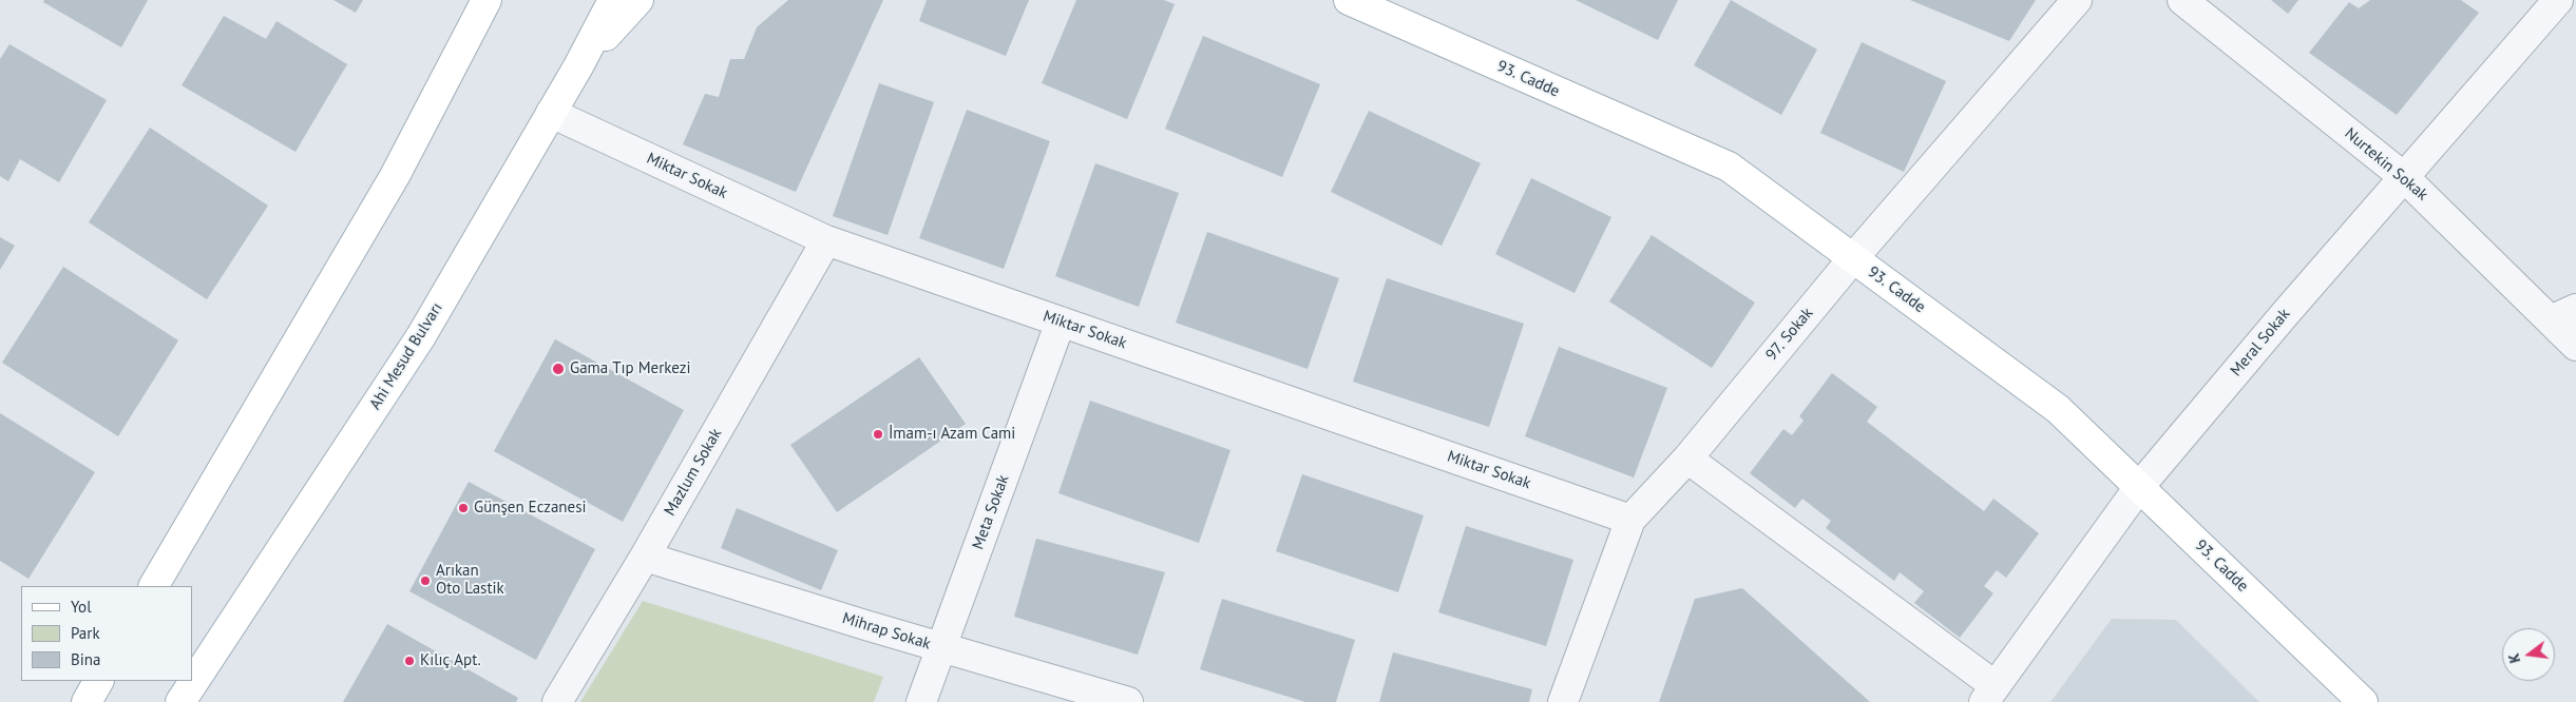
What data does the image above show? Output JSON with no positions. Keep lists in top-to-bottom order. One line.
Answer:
{"streets":{"main road":["93. Cadde","Ahi Mesud Bulvarı"],"street":["Nurtekin Sokak","Miktar Sokak","97. Sokak","Meral Sokak","Mazlum Sokak","Meta Sokak","Mihrap Sokak"]},"crossings":[["93. Cadde","97. Sokak"],["93. Cadde","Meral Sokak"],["Nurtekin Sokak","Meral Sokak"],["Miktar Sokak","97. Sokak"],["Miktar Sokak","Ahi Mesud Bulvarı"],["Miktar Sokak","Mazlum Sokak"],["Miktar Sokak","Meta Sokak"],["Mazlum Sokak","Mihrap Sokak"],["Meta Sokak","Mihrap Sokak"]],"places":["Gama Tıp Merkezi","İmam-ı Azam Cami","Günşen Eczanesi","Arıkan Oto Lastik","Kılıç Apt."],"legend":["Yol","Park","Bina"],"north":"left"}
